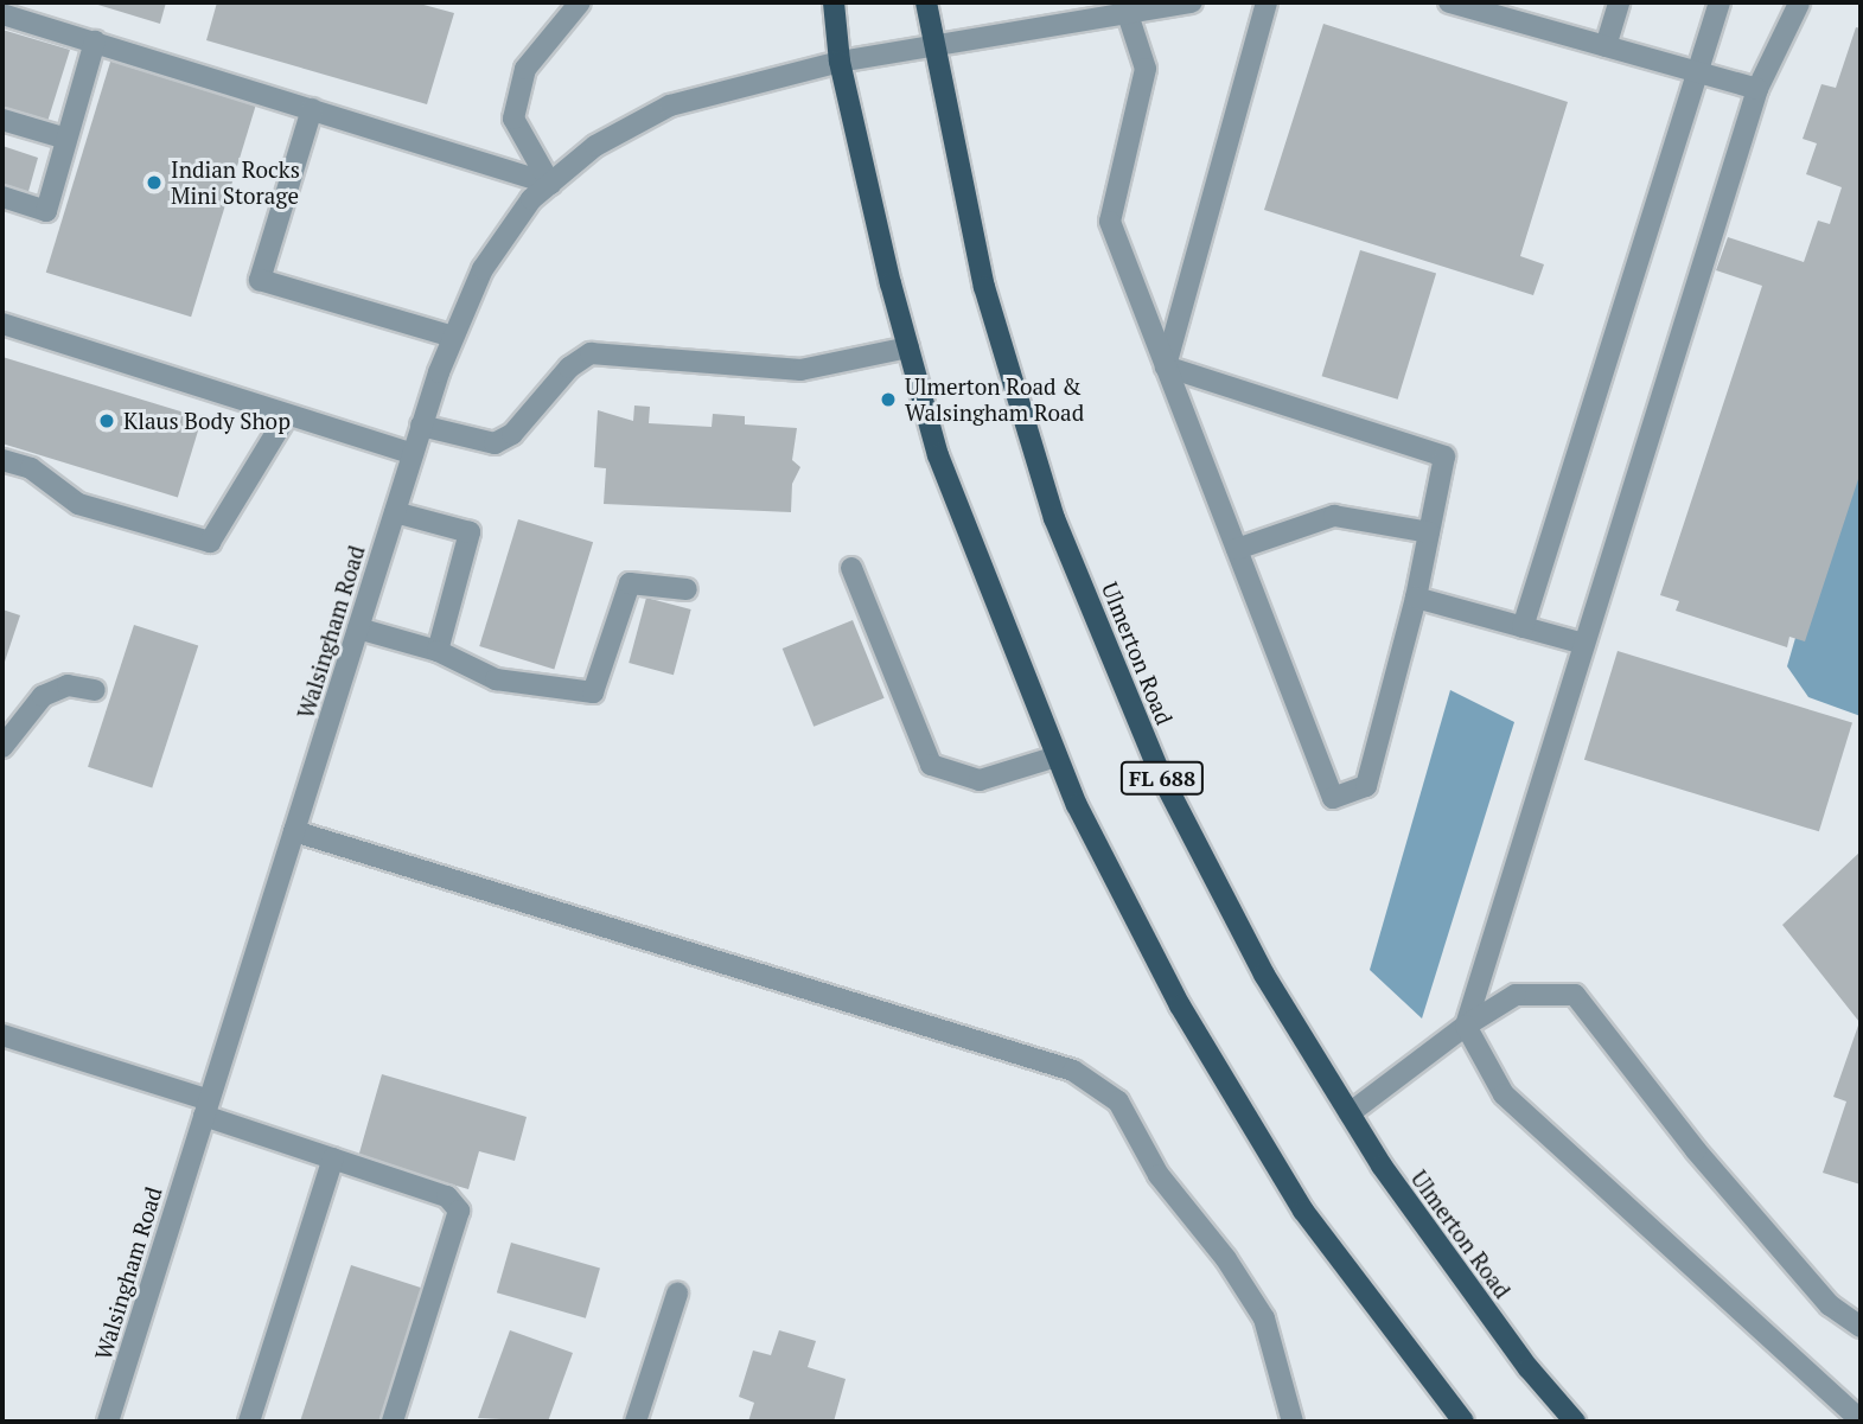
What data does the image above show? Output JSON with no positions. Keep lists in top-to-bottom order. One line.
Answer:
{"streets":{"main road":["Ulmerton Road","FL 688"],"street":["Walsingham Road"]},"crossings":[["Walsingham Road","Ulmerton Road"],["Walsingham Road","FL 688"],["Ulmerton Road","FL 688"]],"places":["Indian Rocks Mini Storage","Ulmerton Road & Walsingham Road","Klaus Body Shop"]}
